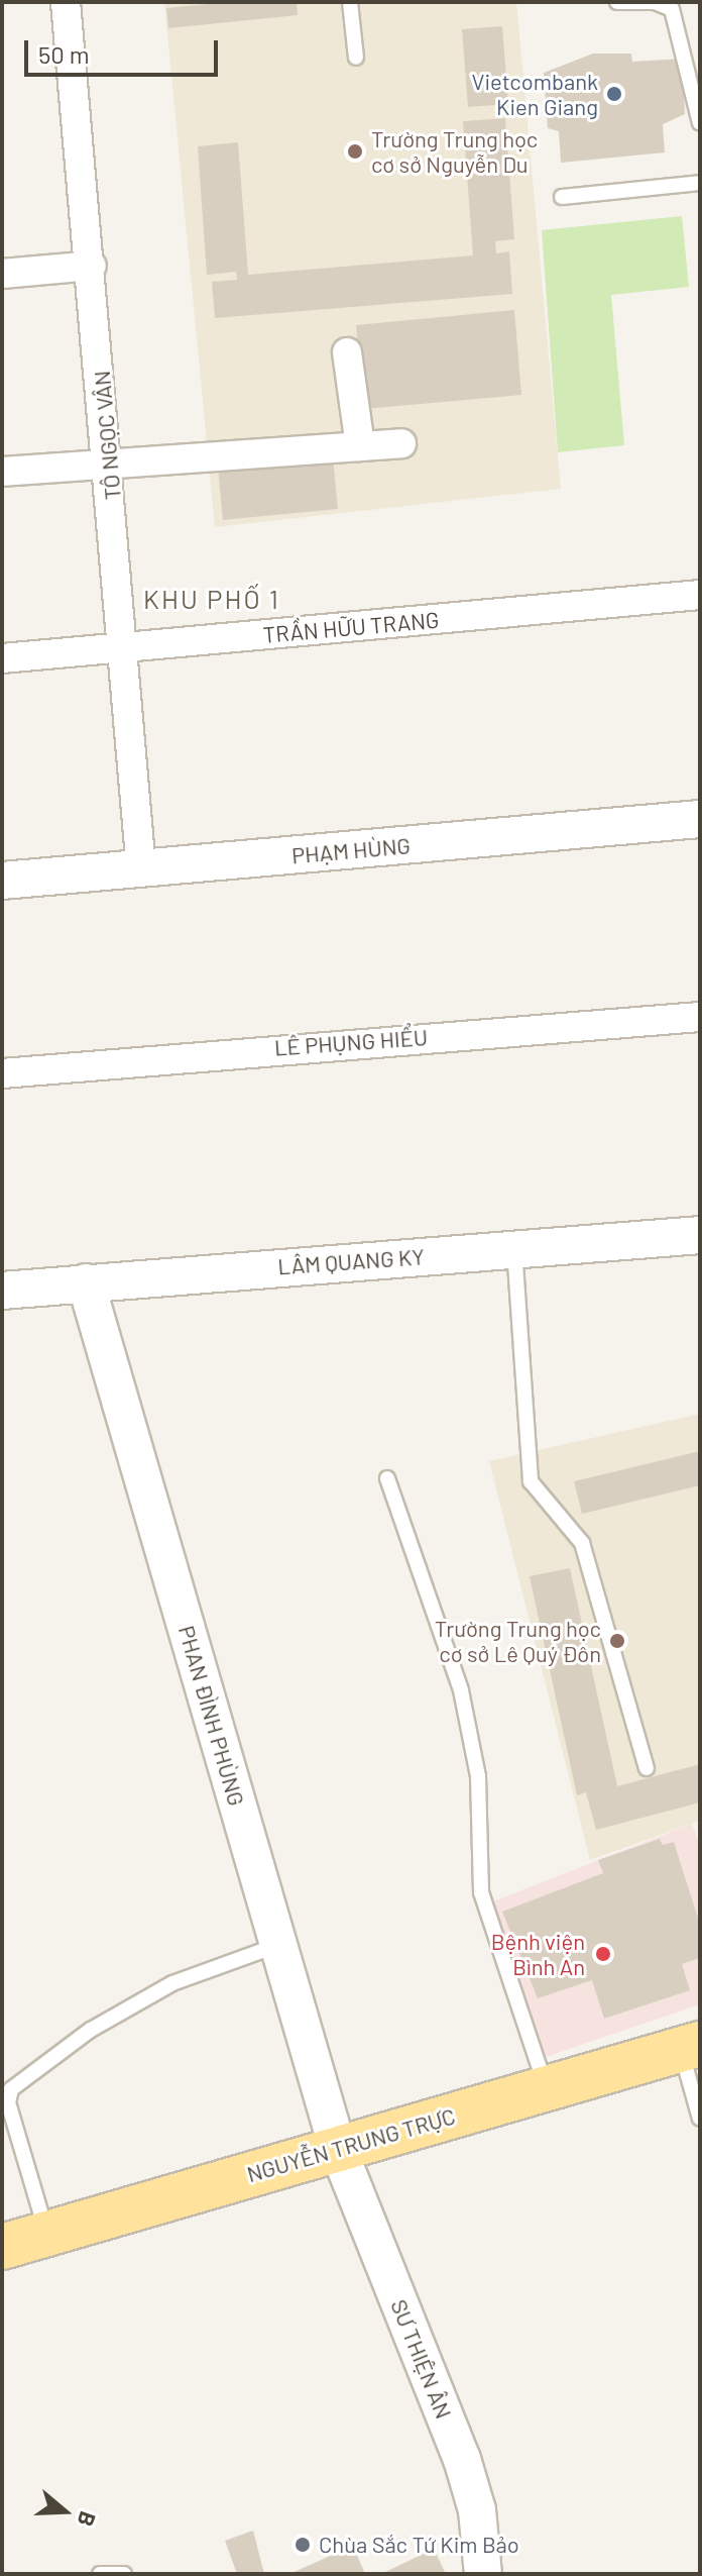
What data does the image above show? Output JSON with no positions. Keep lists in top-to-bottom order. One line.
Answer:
{"streets":{"main road":["NGUYỄN TRUNG TRỰC"],"street":["TÔ NGỌC VÂN","TRẦN HỮU TRANG","PHẠM HÙNG","LÊ PHỤNG HIỂU","LÂM QUANG KY","PHAN ĐÌNH PHÙNG","SƯ THIỆN ÂN"]},"crossings":[["TÔ NGỌC VÂN","TRẦN HỮU TRANG"],["TÔ NGỌC VÂN","PHẠM HÙNG"],["LÂM QUANG KY","PHAN ĐÌNH PHÙNG"],["PHAN ĐÌNH PHÙNG","NGUYỄN TRUNG TRỰC"],["PHAN ĐÌNH PHÙNG","SƯ THIỆN ÂN"],["NGUYỄN TRUNG TRỰC","SƯ THIỆN ÂN"]],"districts":["KHU PHỐ 1"],"places":["Vietcombank Kien Giang","Trường Trung học cơ sở Nguyễn Du","Trường Trung học cơ sở Lê Quý Đôn","Bệnh viện Bình An","Chùa Sắc Tứ Kim Bảo"],"scale_bar":"50 m","north":"right"}
